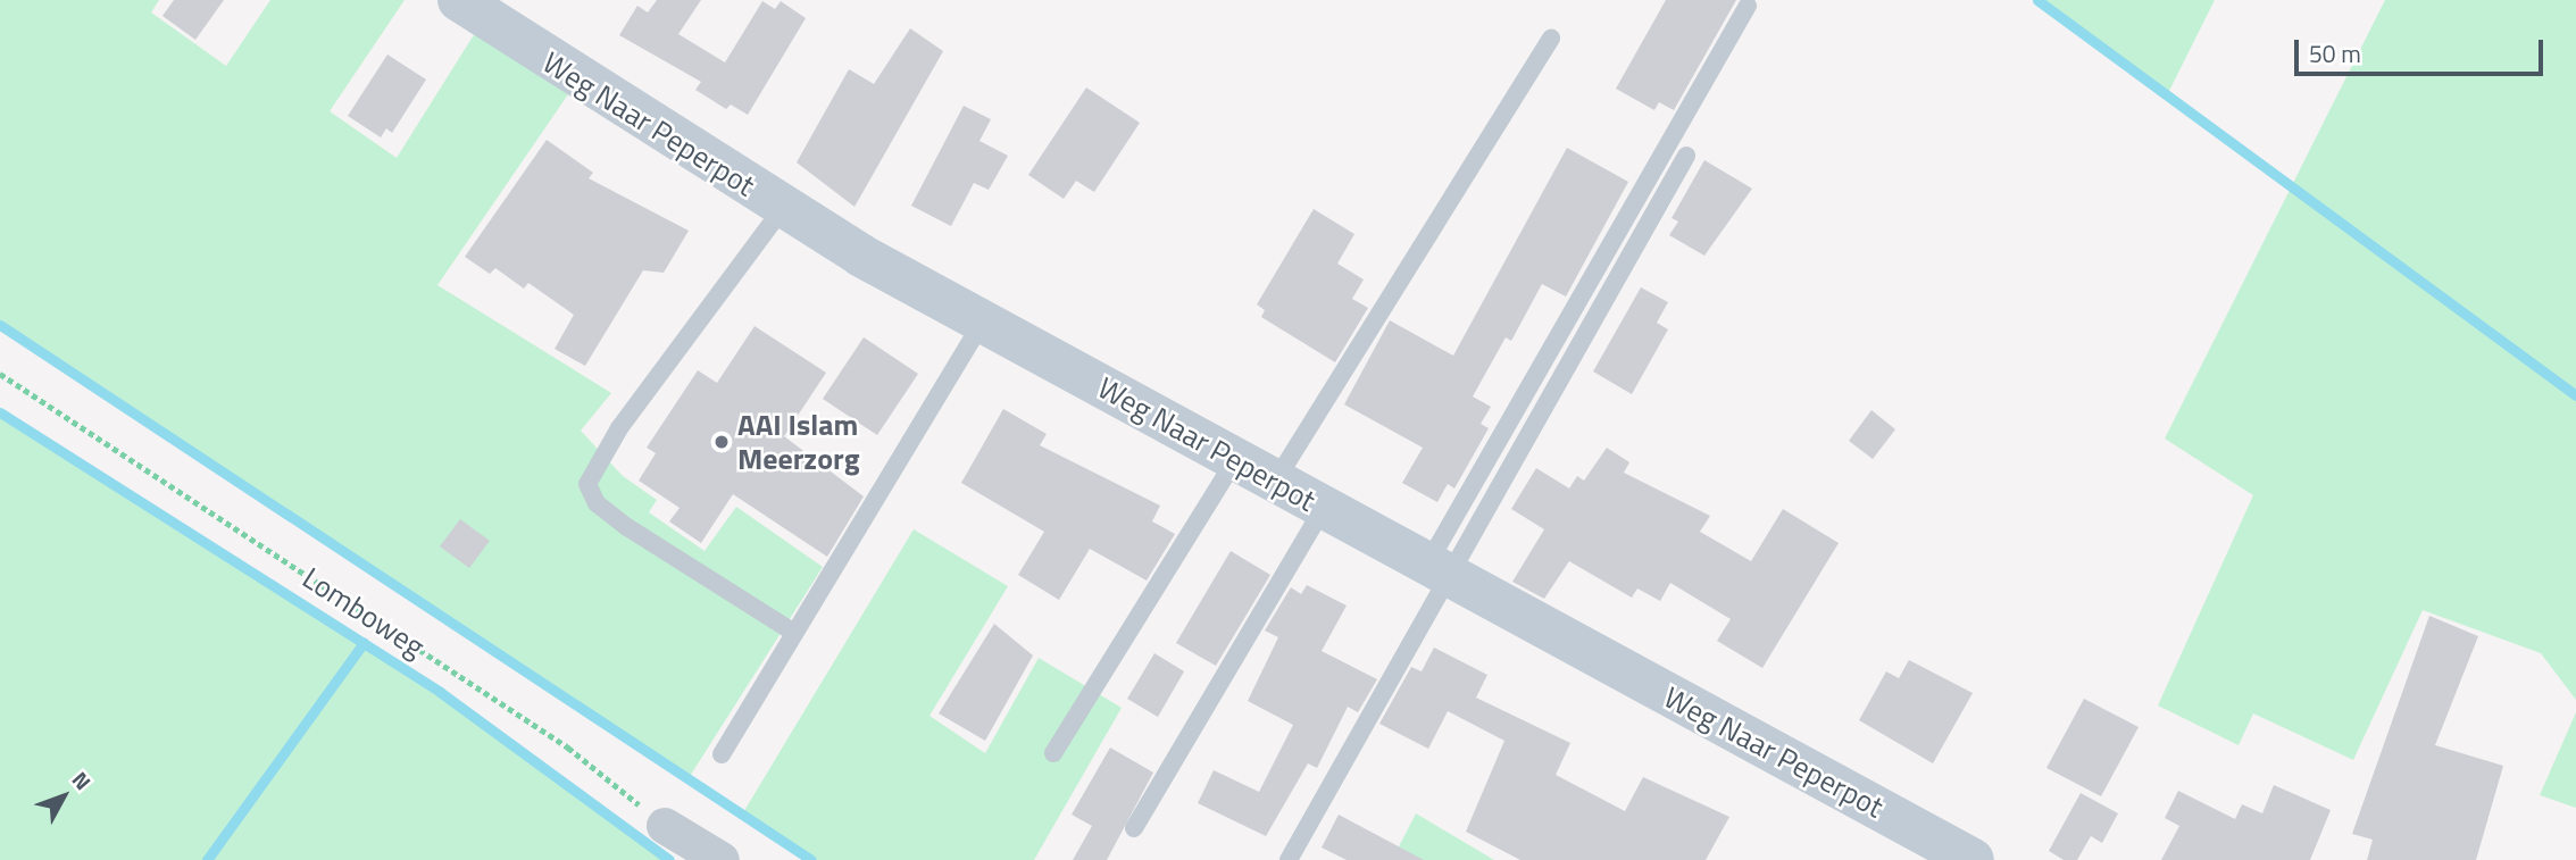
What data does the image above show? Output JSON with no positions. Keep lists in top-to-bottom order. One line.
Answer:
{"streets":{"street":["Weg Naar Peperpot"],"path":["Lomboweg"]},"places":["AAI Islam Meerzorg"],"scale_bar":"50 m","north":"top right"}
